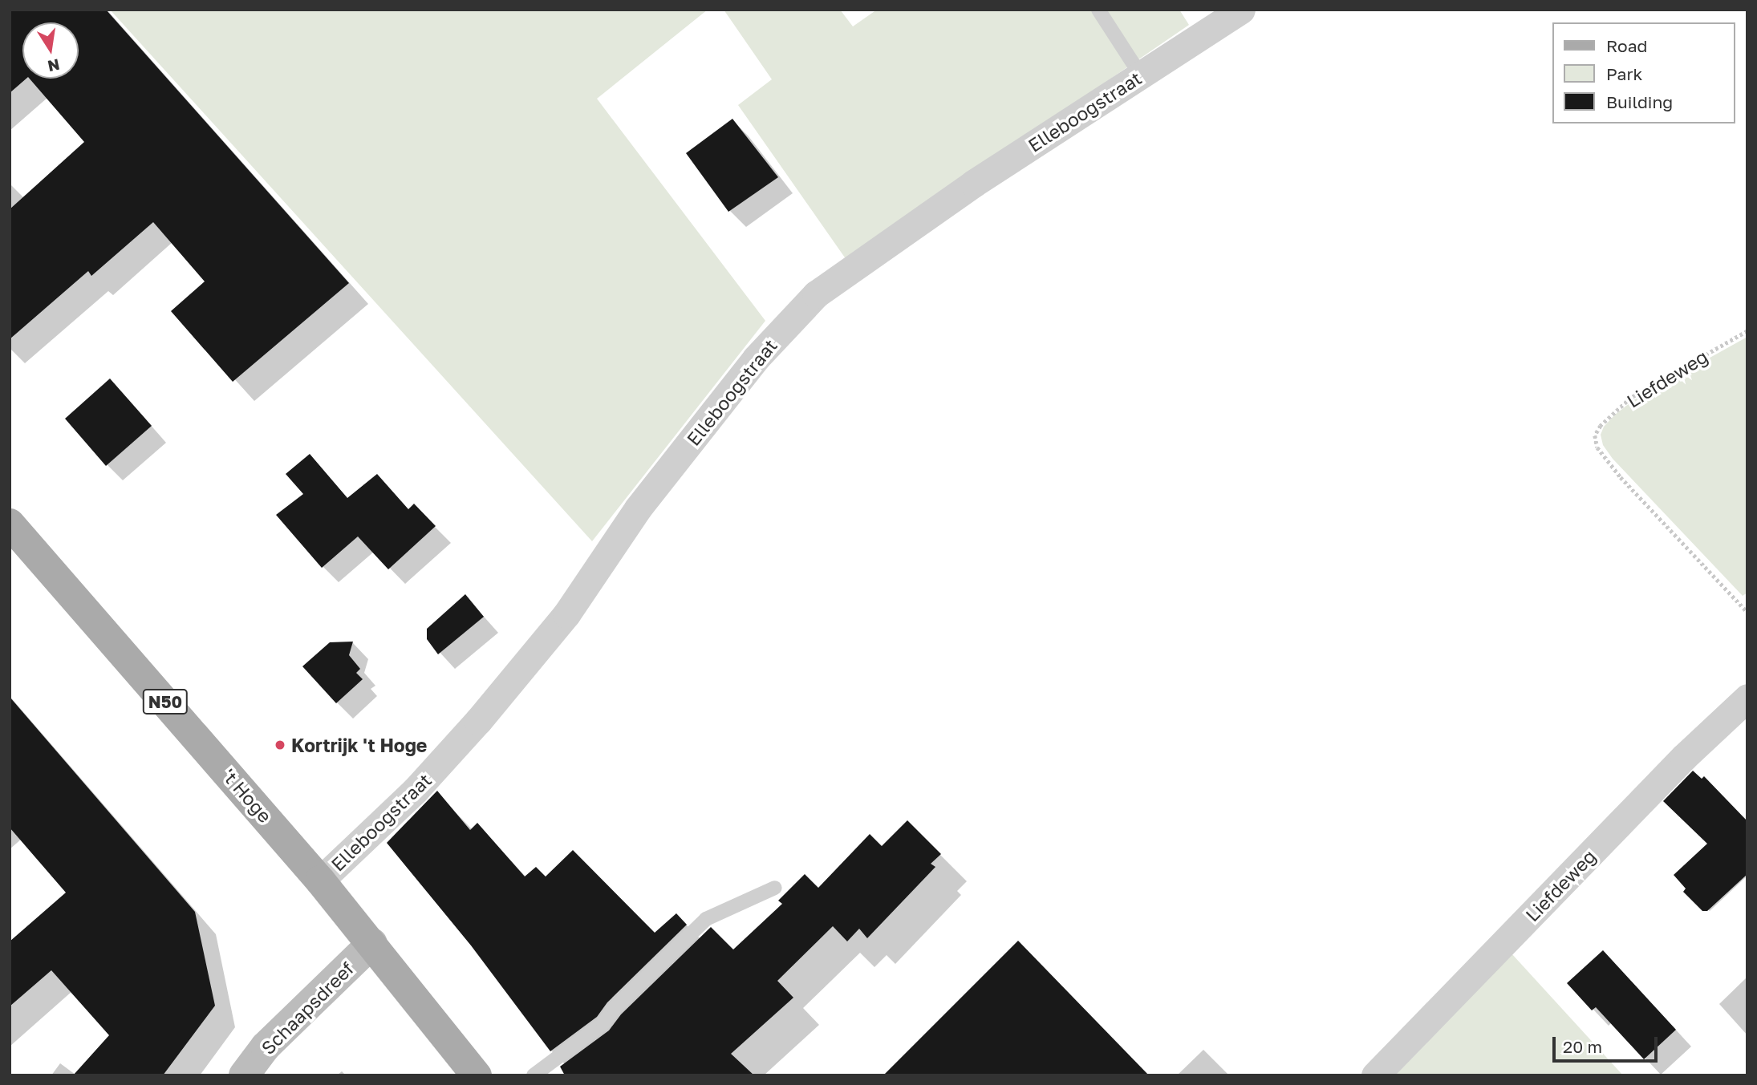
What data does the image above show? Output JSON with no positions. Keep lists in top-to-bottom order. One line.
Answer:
{"streets":{"main road":["N50","'t Hoge"],"street":["Elleboogstraat","Liefdeweg","Schaapsdreef"]},"crossings":[["Elleboogstraat","'t Hoge"],["'t Hoge","Schaapsdreef"]],"places":["Kortrijk 't Hoge"],"legend":["Road","Park","Building"],"scale_bar":"20 m","north":"bottom"}
